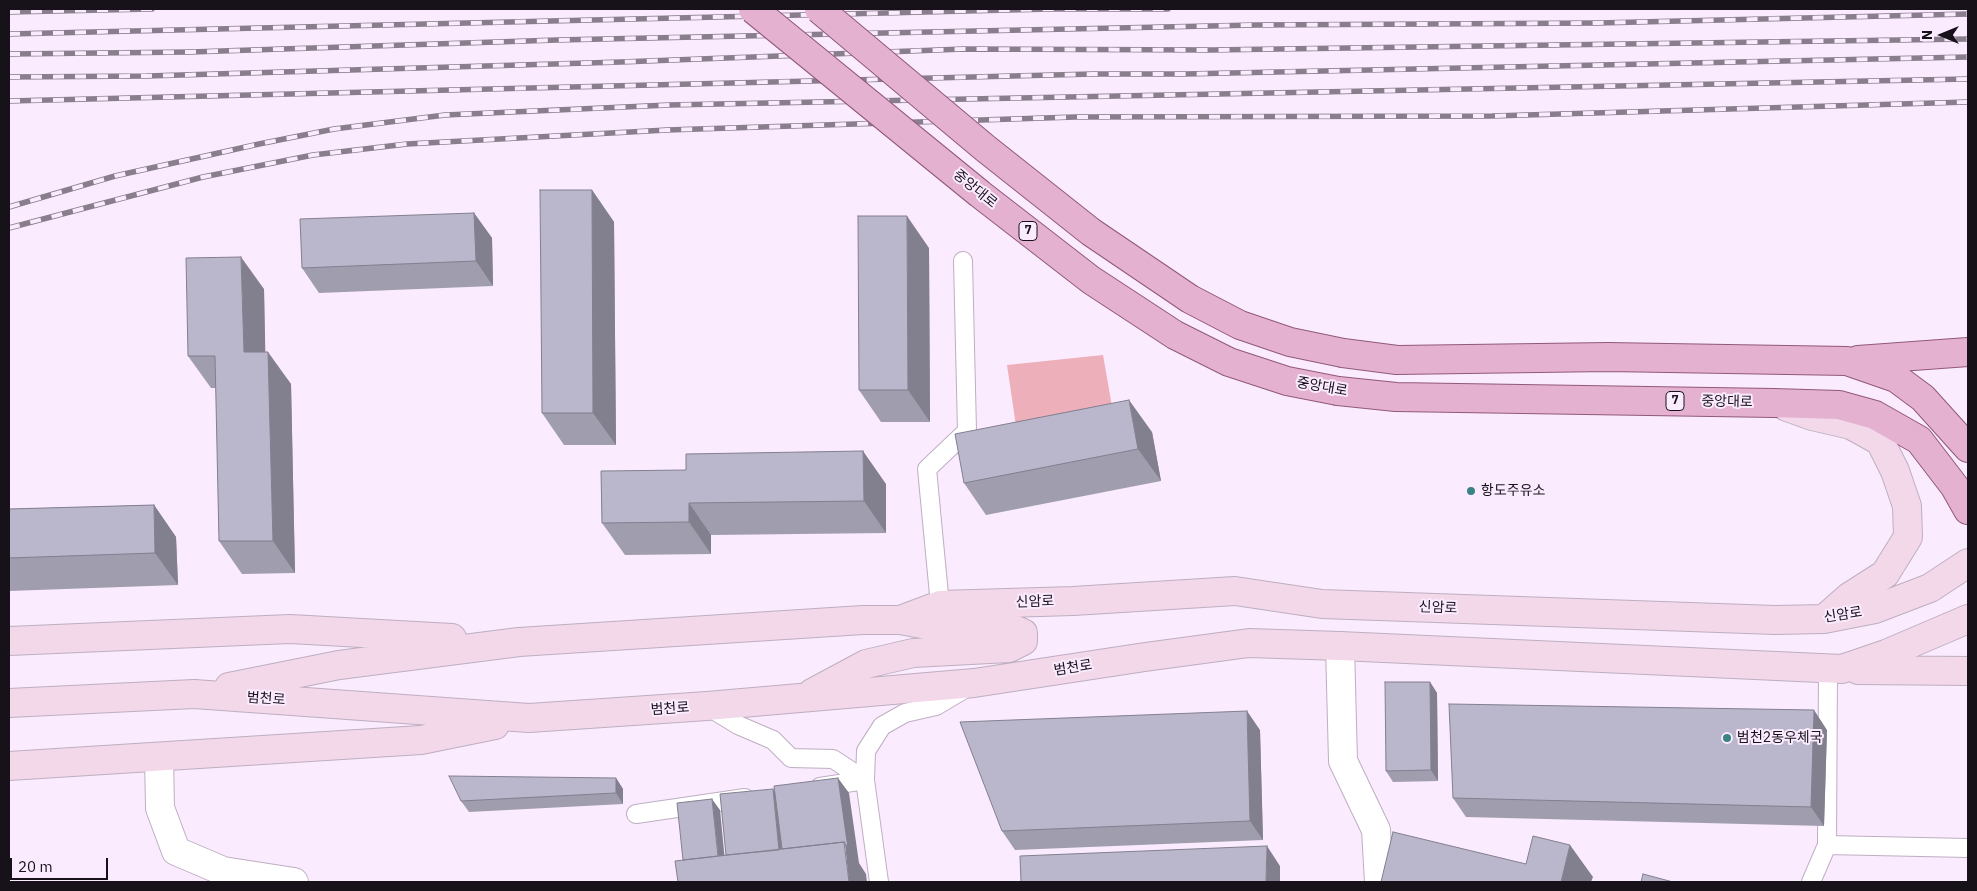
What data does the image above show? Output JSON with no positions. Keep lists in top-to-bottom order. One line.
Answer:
{"streets":{"main road":["중앙대로","7","신암로","범천로"]},"crossings":[["신암로","범천로"]],"places":["항도주유소","범천2동우체국"],"scale_bar":"20 m","north":"left"}
